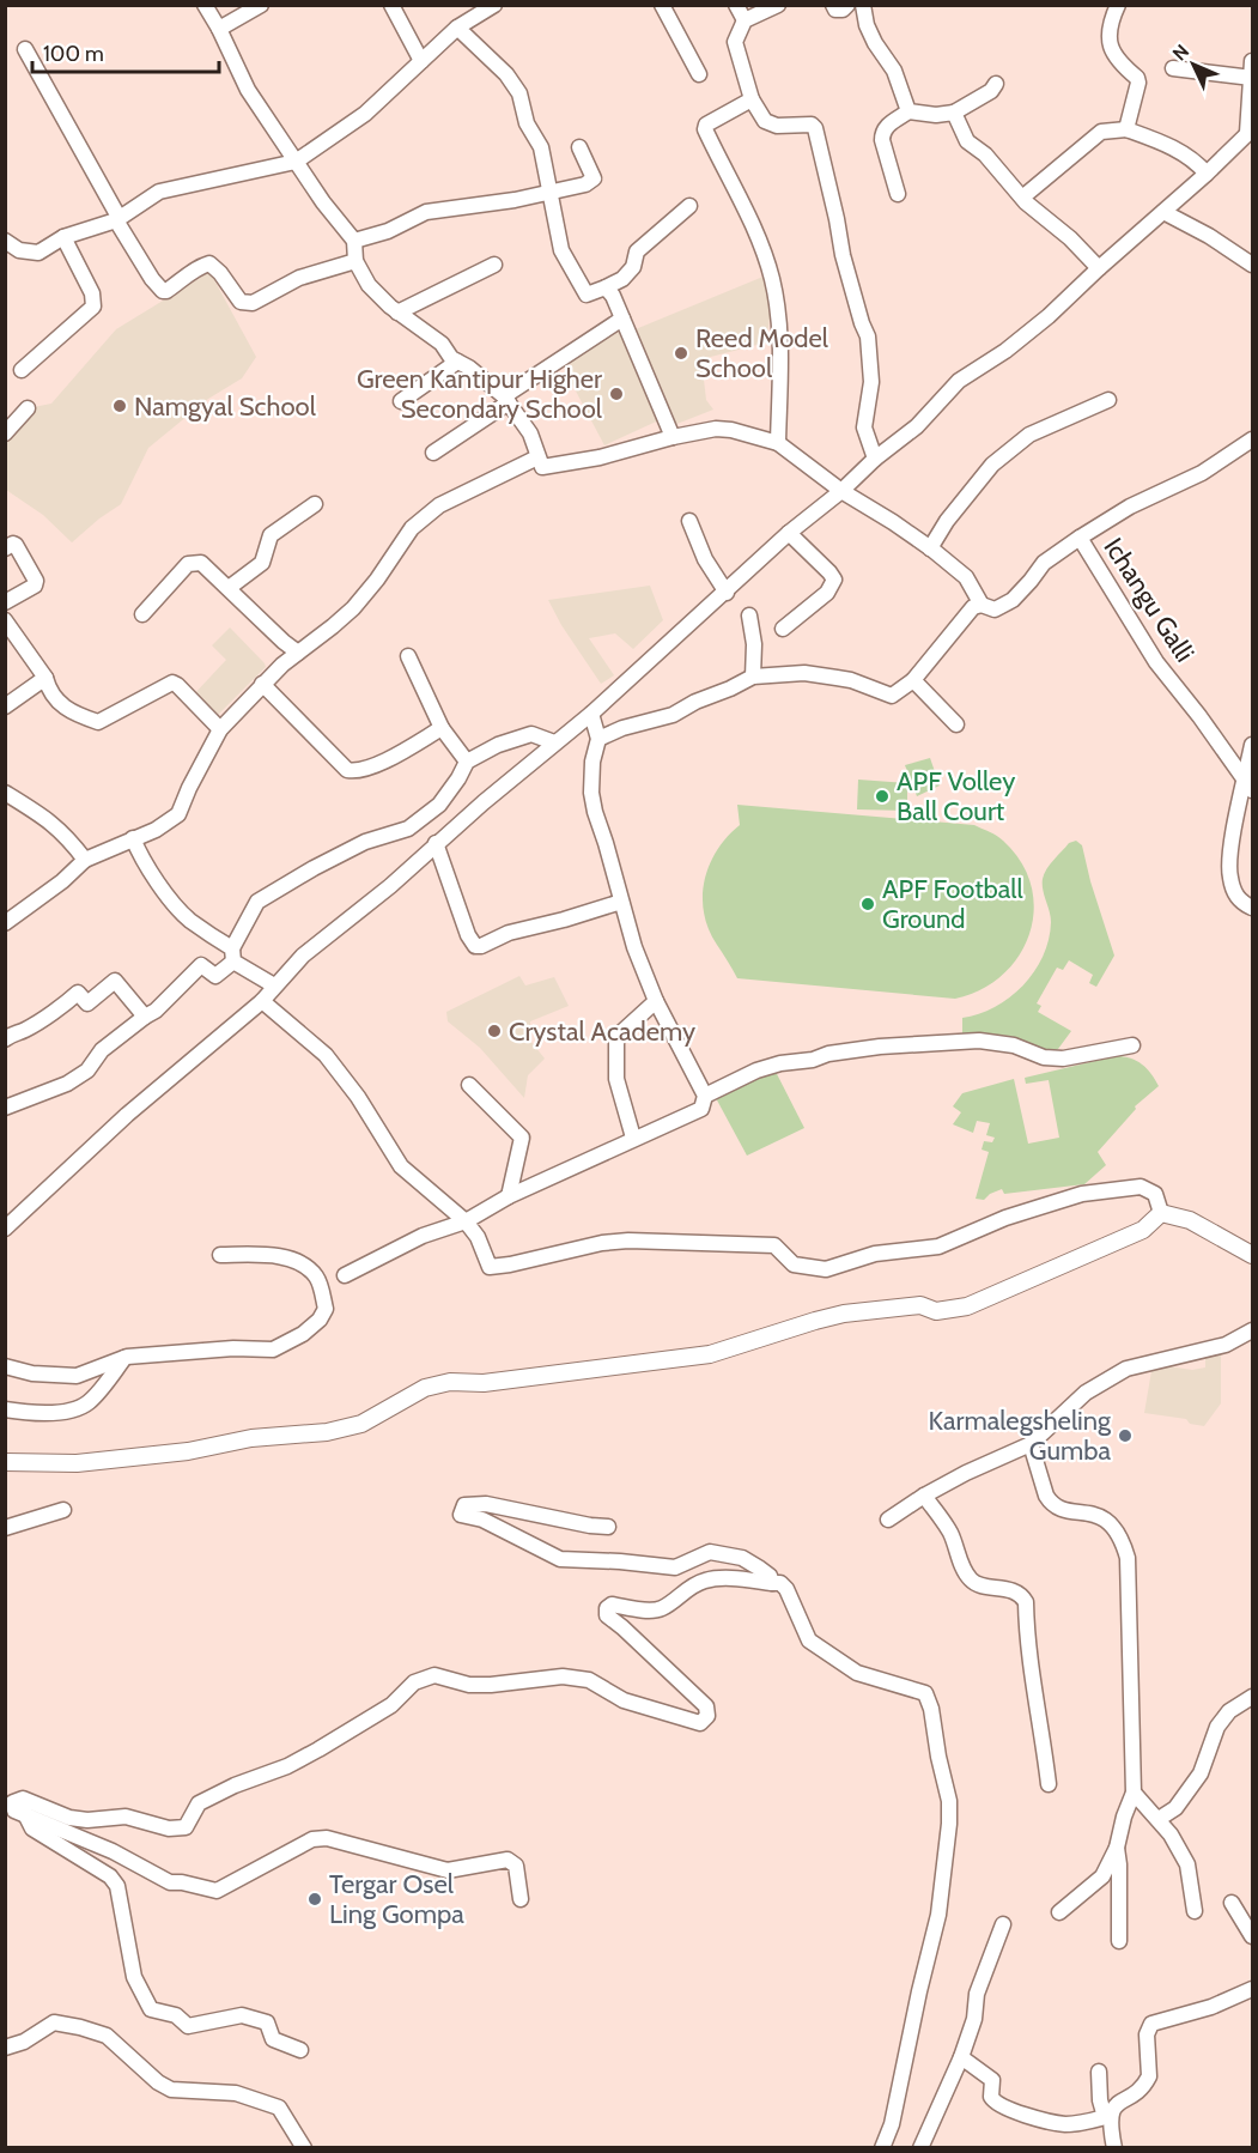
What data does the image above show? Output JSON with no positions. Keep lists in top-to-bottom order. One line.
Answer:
{"streets":{"street":["Ichangu Galli"]},"places":["Reed Model School","Green Kantipur Higher Secondary School","Namgyal School","APF Volley Ball Court","APF Football Ground","Crystal Academy","Karmalegsheling Gumba","Tergar Osel Ling Gompa"],"scale_bar":"100 m","north":"top left"}
